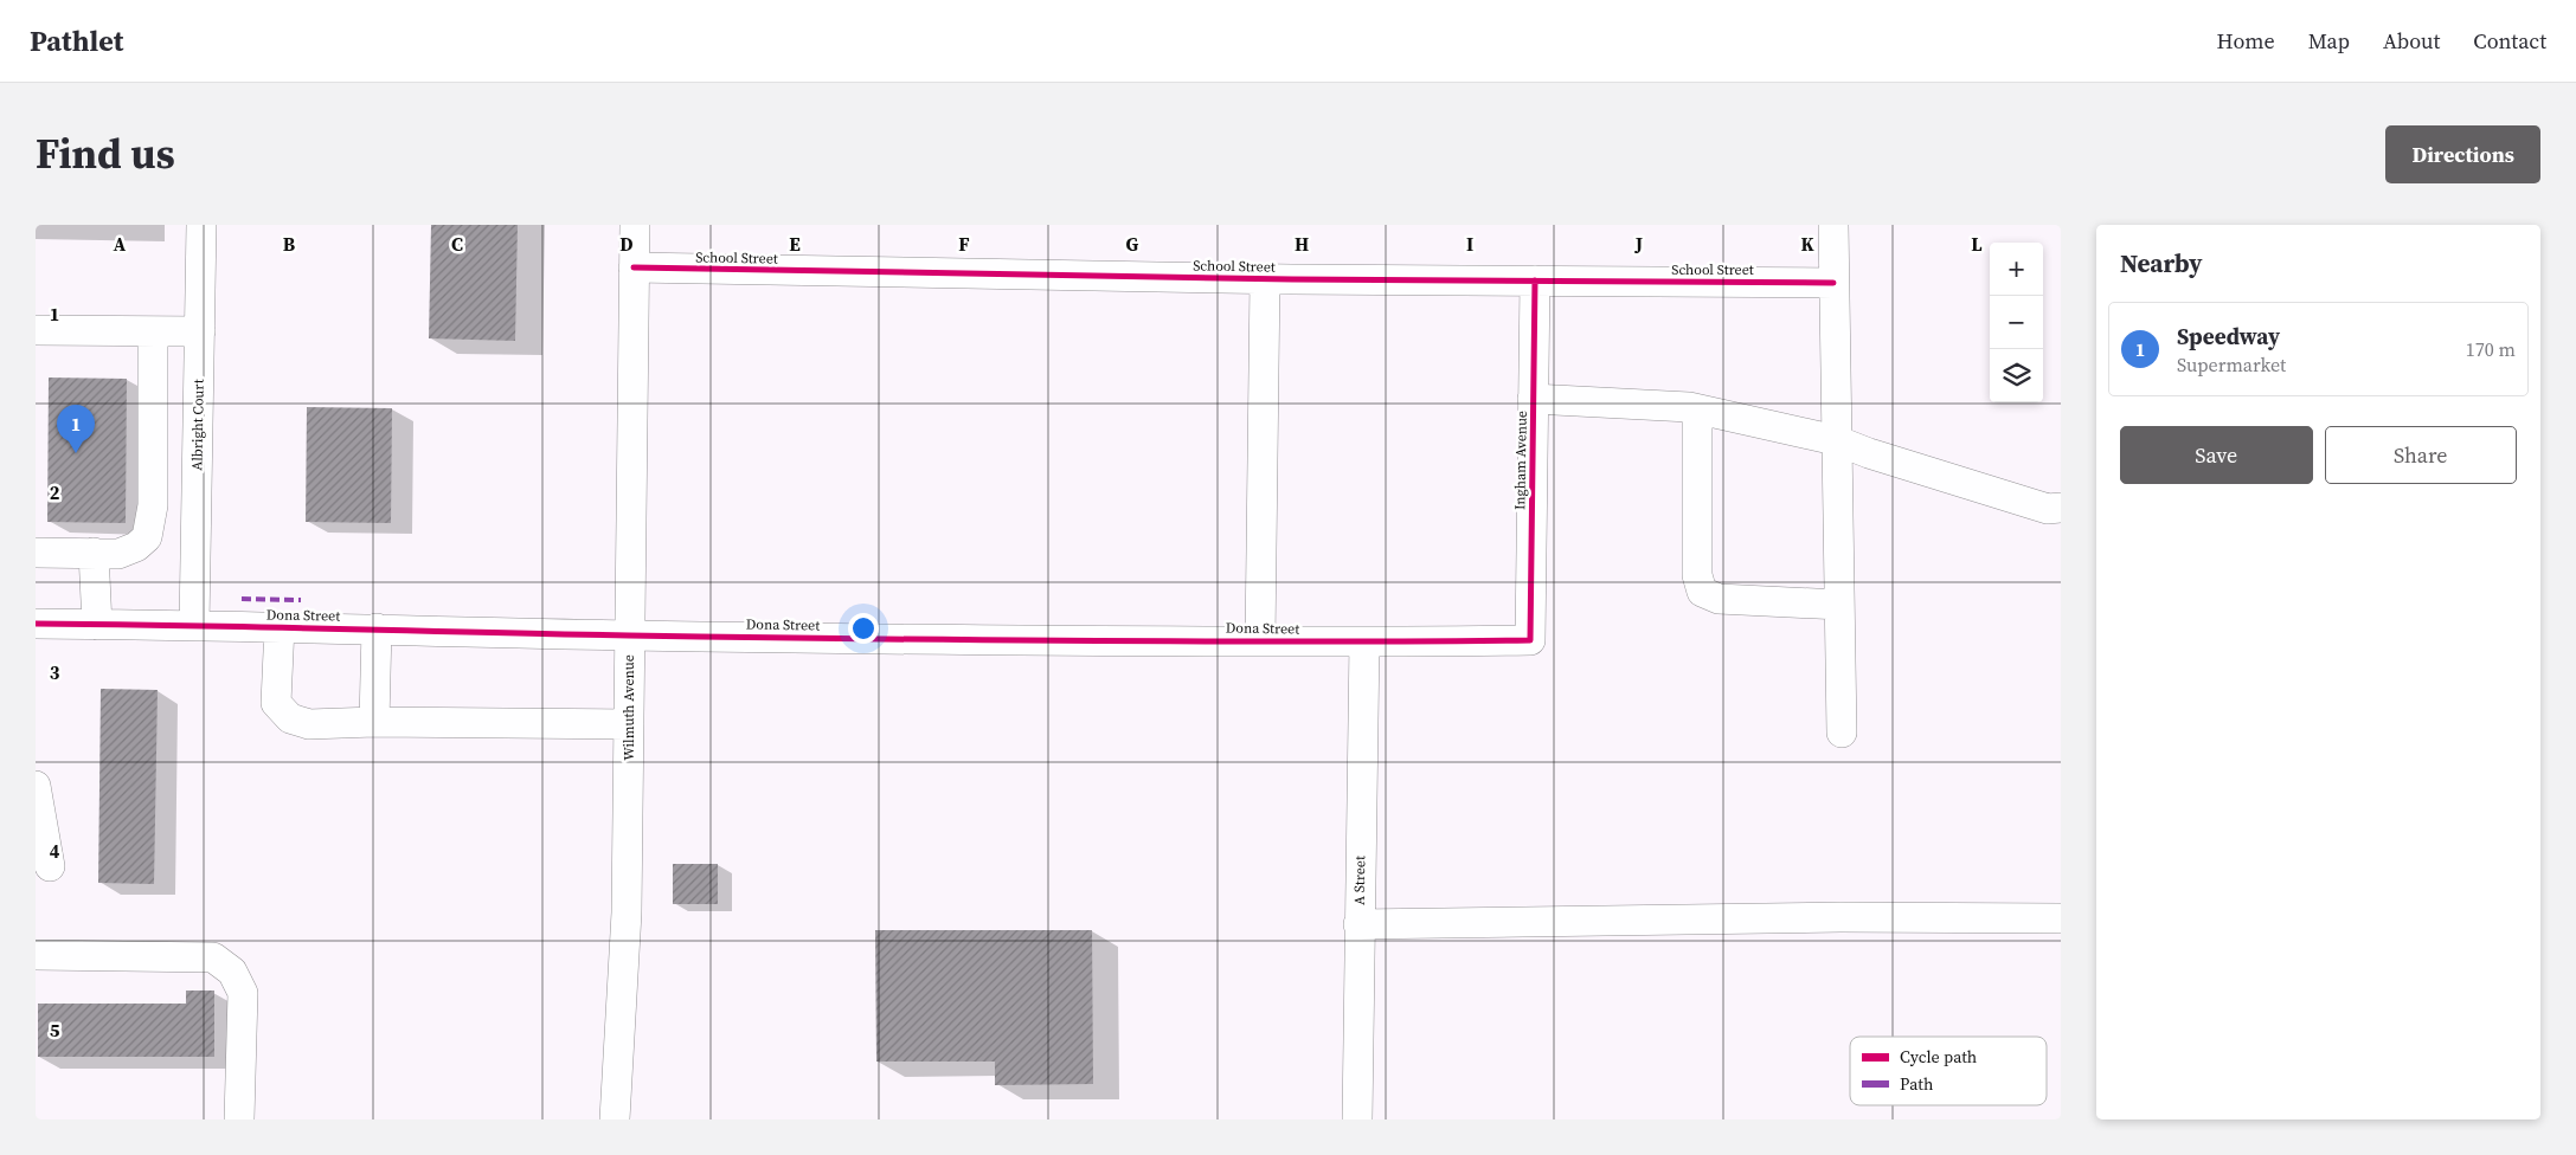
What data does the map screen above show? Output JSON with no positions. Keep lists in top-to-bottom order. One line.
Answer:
{"streets":{"street":["School Street","Albright Court","Ingham Avenue","Dona Street","Wilmuth Avenue","A Street"]},"crossings":[["School Street","Ingham Avenue"],["School Street","Wilmuth Avenue"],["Albright Court","Dona Street"],["Ingham Avenue","Dona Street"],["Dona Street","Wilmuth Avenue"],["Dona Street","A Street"]],"legend":["Cycle path","Path"],"page":{"header":"Pathlet","nav":["Home","Map","About","Contact"],"title":"Find us","buttons":["Directions",["Save","Share"]],"heading":"Nearby","map_buttons":["+","−"],"list":[{"mark":"1","name":"Speedway","note":"Supermarket","value":"170 m"}],"pins":"1"},"grid":{"columns":["A","B","C","D","E","F","G","H","I","J","K","L"],"rows":["1","2","3","4","5"]}}
